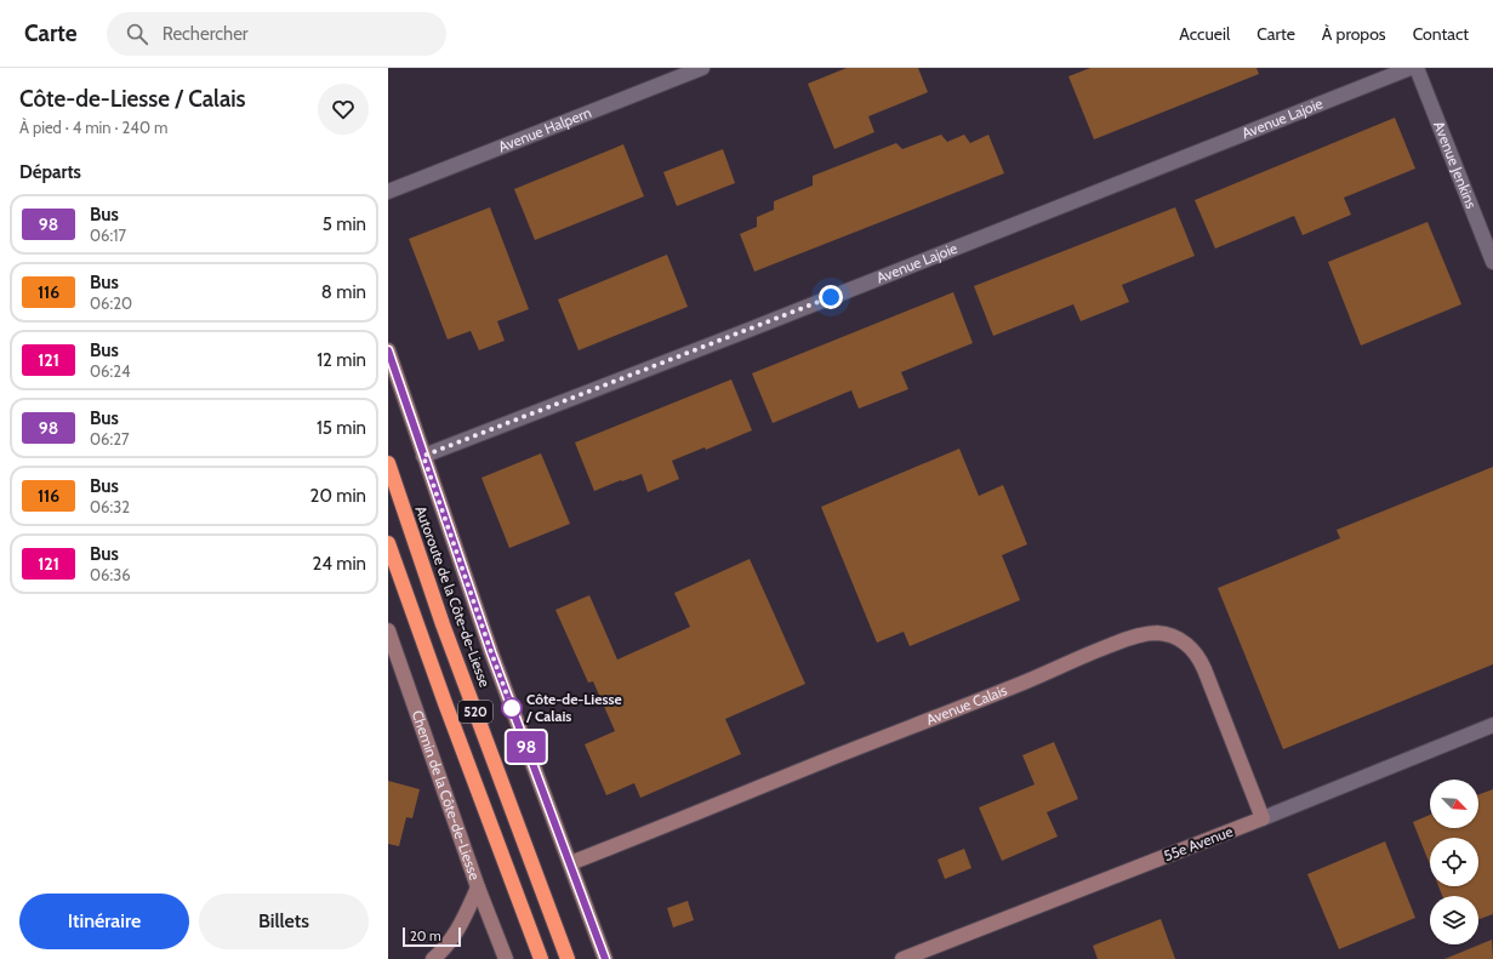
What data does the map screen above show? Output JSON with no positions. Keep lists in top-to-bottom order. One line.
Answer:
{"streets":{"highway":["Autoroute de la Côte-de-Liesse","520"],"street":["Avenue Lajoie","Avenue Halpern","Avenue Jenkins","Avenue Calais","Chemin de la Côte-de-Liesse","55e Avenue"]},"crossings":[["Avenue Calais","55e Avenue"]],"places":["Côte-de-Liesse / Calais"],"lines":["bus line 98"],"scale_bar":"20 m","north":"bottom right","page":{"header":"Carte","search":"Rechercher","nav":["Accueil","Carte","À propos","Contact"],"heading":[["Côte-de-Liesse / Calais","À pied · 4 min · 240 m"],"Départs"],"on_map":"98","list":[{"mark":"98","name":"Bus","note":"06:17","value":"5 min"},{"mark":"116","name":"Bus","note":"06:20","value":"8 min"},{"mark":"121","name":"Bus","note":"06:24","value":"12 min"},{"mark":"98","name":"Bus","note":"06:27","value":"15 min"},{"mark":"116","name":"Bus","note":"06:32","value":"20 min"},{"mark":"121","name":"Bus","note":"06:36","value":"24 min"}],"buttons":["Itinéraire","Billets"],"scale":"20 m"}}
